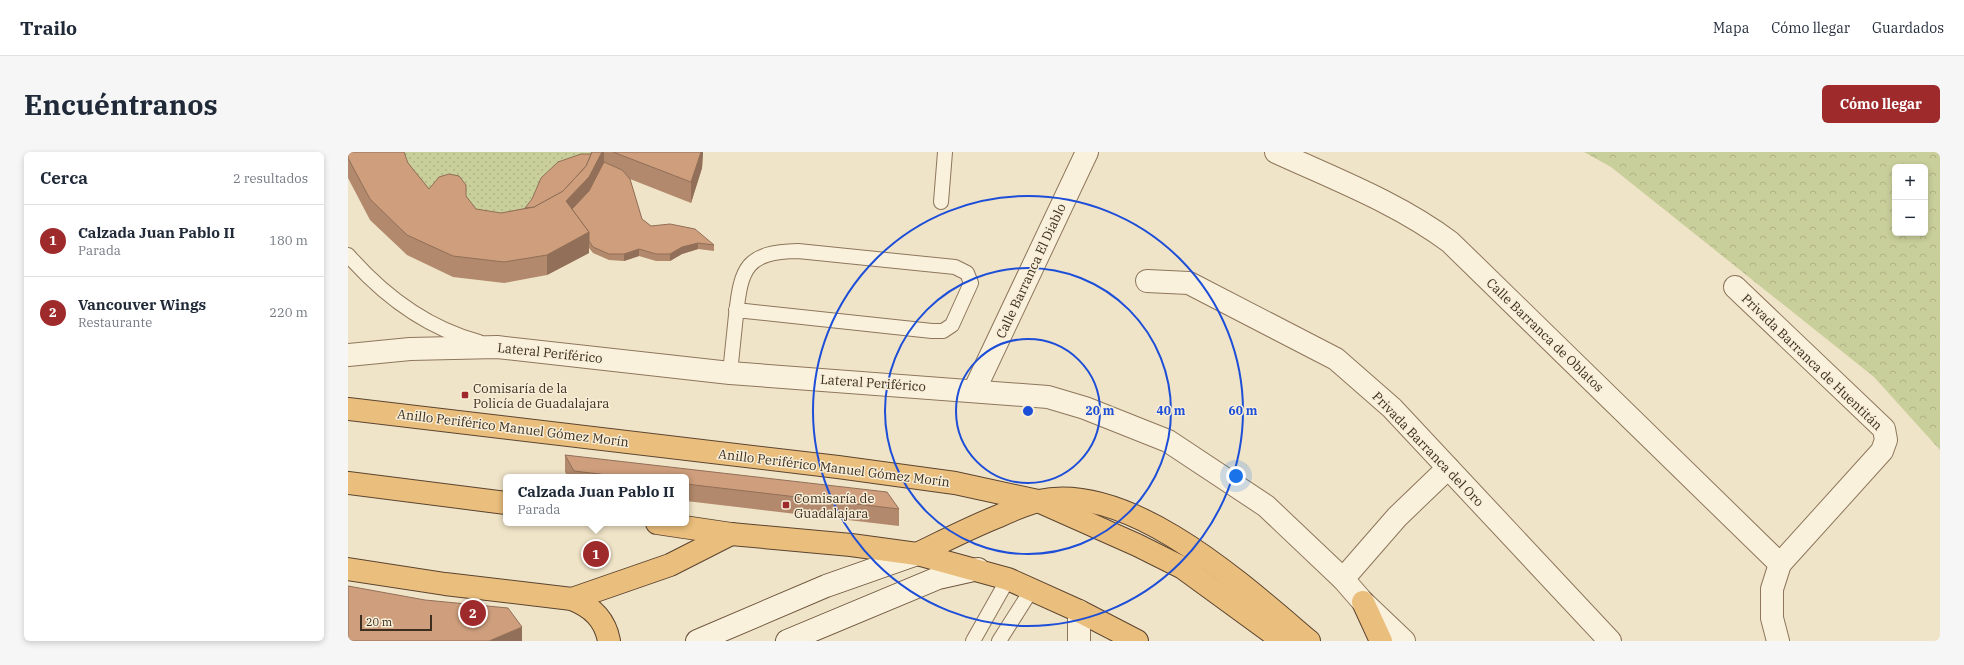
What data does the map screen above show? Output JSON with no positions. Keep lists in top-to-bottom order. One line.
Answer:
{"streets":{"highway":["Anillo Periférico Manuel Gómez Morín"],"street":["Calle Barranca El Diablo","Calle Barranca de Oblatos","Lateral Periférico","Privada Barranca de Huentitán","Privada Barranca del Oro"]},"crossings":[["Calle Barranca El Diablo","Lateral Periférico"],["Calle Barranca de Oblatos","Privada Barranca de Huentitán"]],"places":{"transit":["Comisaría de la Policía de Guadalajara","Comisaría de Guadalajara"]},"scale_bar":"20 m","page":{"header":"Trailo","nav":["Mapa","Cómo llegar","Guardados"],"buttons":"Cómo llegar","title":"Encuéntranos","heading":["Cerca","2 resultados"],"map_buttons":["+","−"],"list":[{"mark":"1","name":"Calzada Juan Pablo II","note":"Parada","value":"180 m"},{"mark":"2","name":"Vancouver Wings","note":"Restaurante","value":"220 m"}],"popup":["Calzada Juan Pablo II","Parada"],"pins":["1","2"],"scale":"20 m"},"rings":["20 m","40 m","60 m"]}
